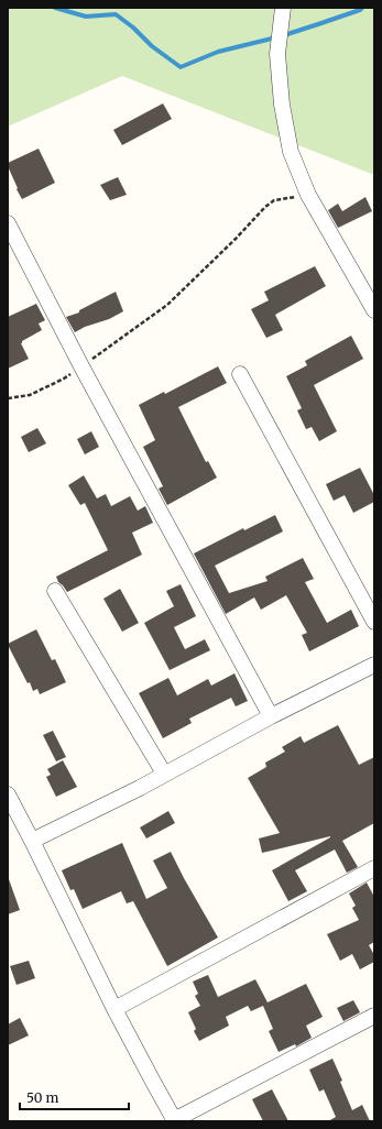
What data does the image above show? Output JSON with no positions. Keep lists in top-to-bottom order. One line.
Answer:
{"scale_bar":"50 m"}
